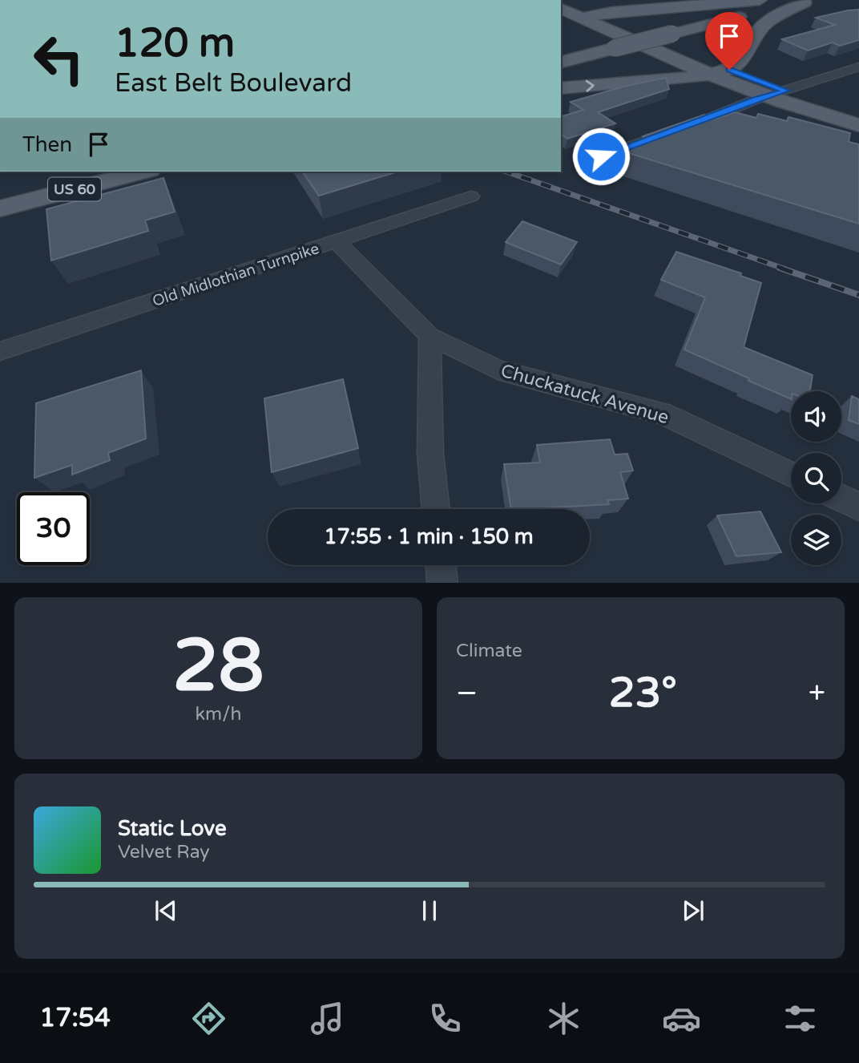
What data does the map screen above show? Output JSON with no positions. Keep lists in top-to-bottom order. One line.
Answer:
{"streets":{"main road":["US 60"],"street":["Old Midlothian Turnpike","Chuckatuck Avenue"]},"crossings":[["Old Midlothian Turnpike","Chuckatuck Avenue"]],"page":{"turn":["120 m","East Belt Boulevard"],"then":"Then","limit":"30","trip":"17:55 · 1 min · 150 m","tile":[["28","km/h"],"Climate"],"heat":["−","23°","+"],"song":["Static Love","Velvet Ray"],"tabs":"17:54"}}
